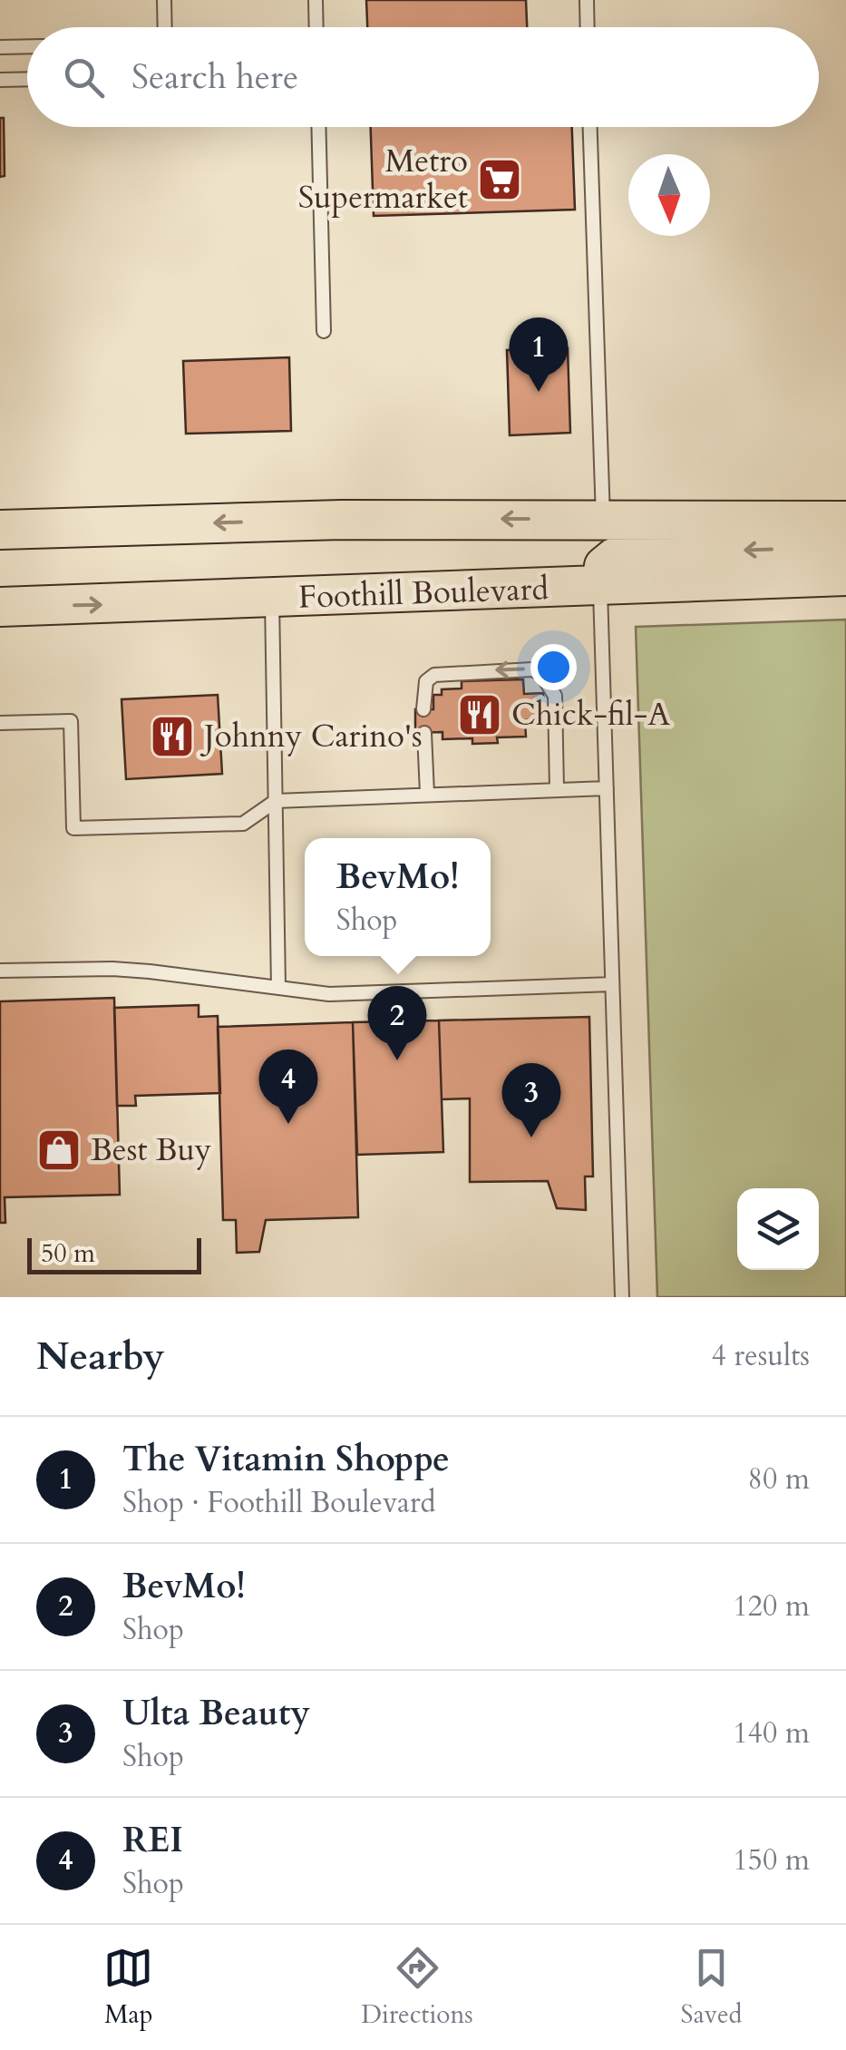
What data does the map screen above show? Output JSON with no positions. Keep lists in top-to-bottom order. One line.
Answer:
{"streets":{"main road":["Foothill Boulevard"]},"places":{"supermarket":["Metro Supermarket"],"restaurant":["Chick-fil-A","Johnny Carino's"],"shop":["Best Buy"]},"scale_bar":"50 m","north":"bottom","page":{"search":"Search here","pins":["1","2","4","3"],"popup":["BevMo!","Shop"],"scale":"50 m","heading":["Nearby","4 results"],"list":[{"mark":"1","name":"The Vitamin Shoppe","note":"Shop · Foothill Boulevard","value":"80 m"},{"mark":"2","name":"BevMo!","note":"Shop","value":"120 m"},{"mark":"3","name":"Ulta Beauty","note":"Shop","value":"140 m"},{"mark":"4","name":"REI","note":"Shop","value":"150 m"}],"nav":["Map","Directions","Saved"]}}
